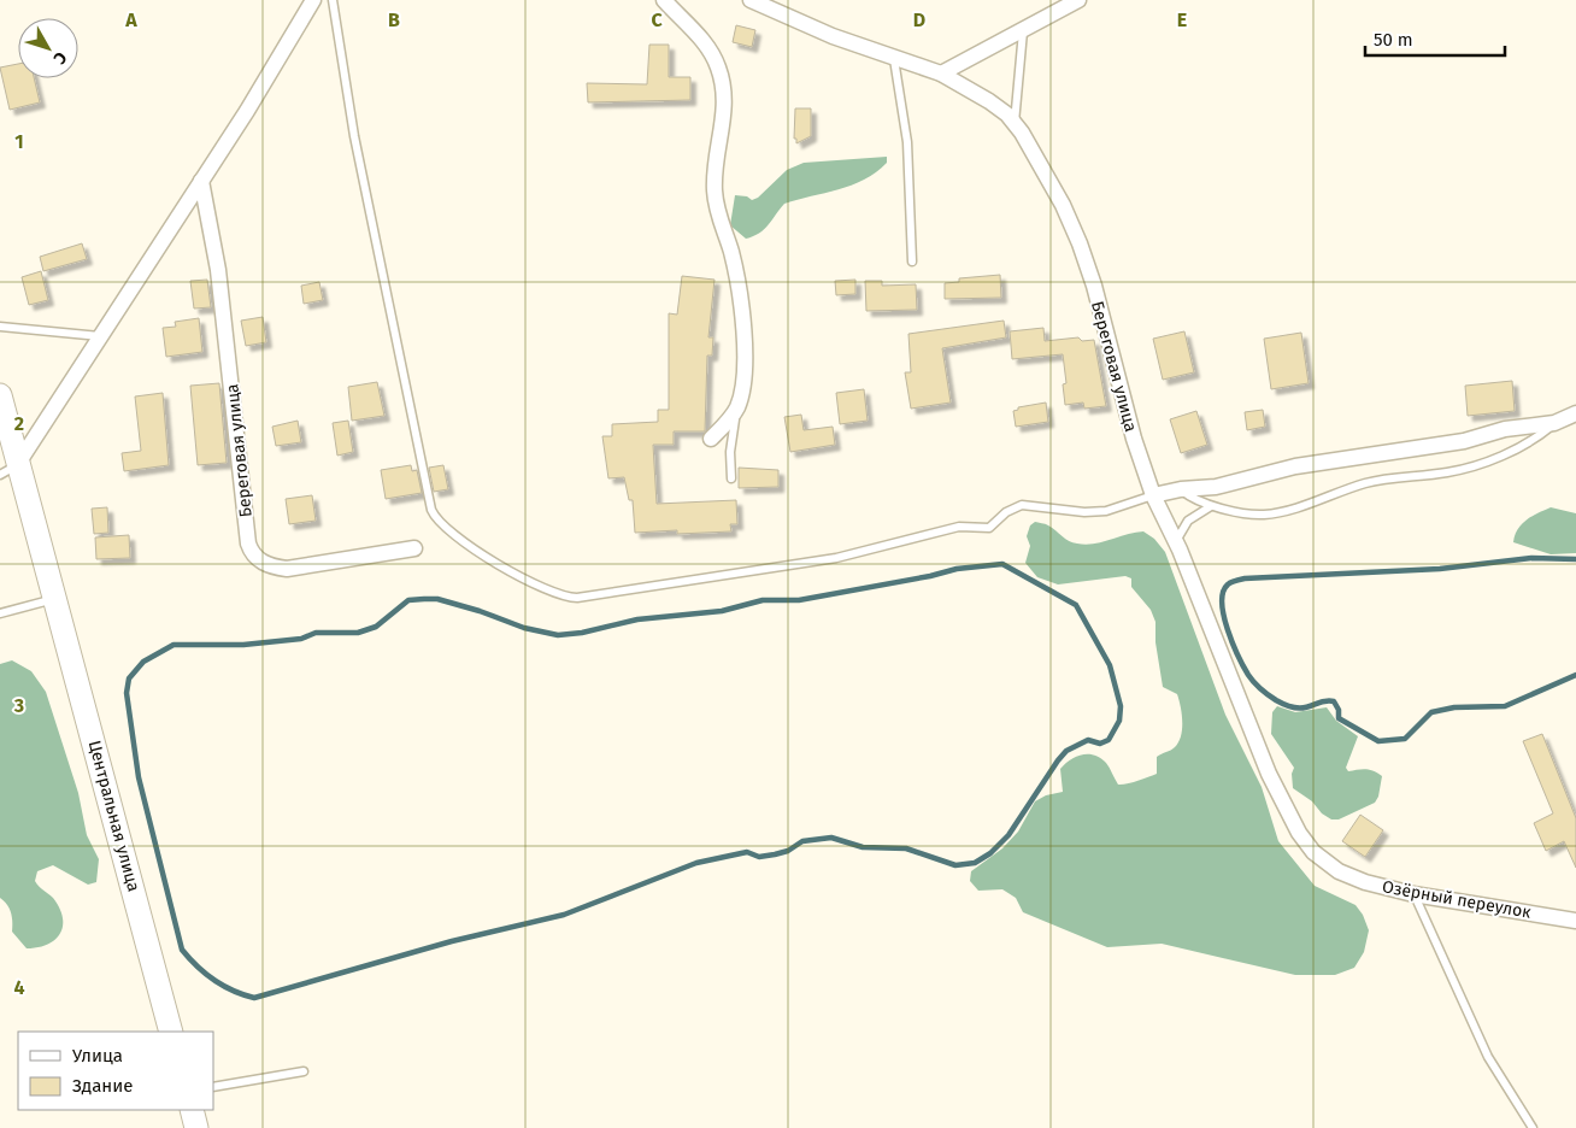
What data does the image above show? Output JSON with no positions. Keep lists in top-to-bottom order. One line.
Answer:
{"streets":{"street":["Береговая улица","Центральная улица","Озёрный переулок"]},"crossings":[["Береговая улица","Озёрный переулок"]],"legend":["Улица","Здание"],"scale_bar":"50 m","north":"bottom right","grid":{"columns":["A","B","C","D","E"],"rows":["1","2","3","4"]}}
